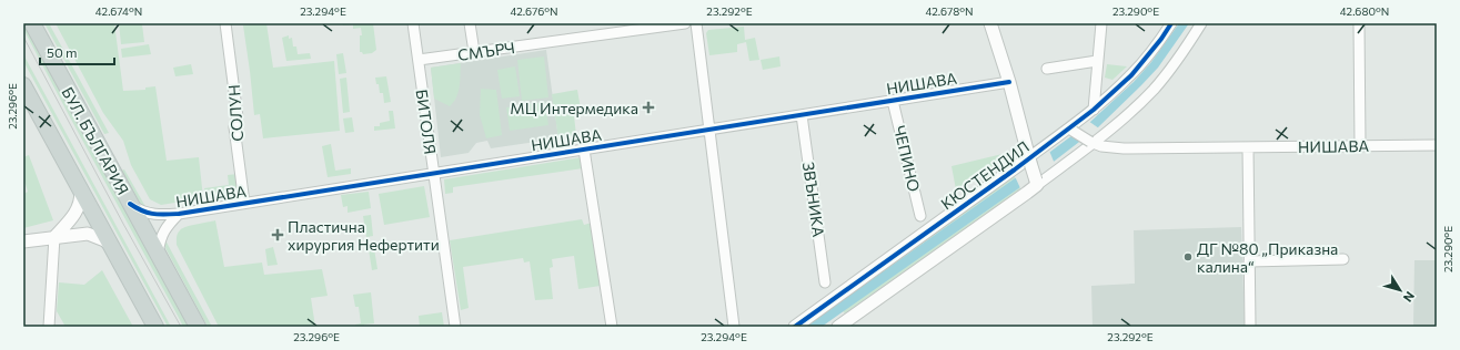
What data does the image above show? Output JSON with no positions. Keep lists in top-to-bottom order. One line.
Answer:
{"streets":{"main road":["БУЛ. БЪЛГАРИЯ"],"street":["СМЪРЧ","НИШАВА","СОЛУН","БИТОЛЯ","ЧЕПИНО","КЮСТЕНДИЛ","ЗВЪНИКА"]},"crossings":[["СМЪРЧ","БИТОЛЯ"],["НИШАВА","СОЛУН"],["НИШАВА","БИТОЛЯ"],["НИШАВА","БУЛ. БЪЛГАРИЯ"],["НИШАВА","ЧЕПИНО"],["НИШАВА","КЮСТЕНДИЛ"],["НИШАВА","ЗВЪНИКА"]],"places":{"health":["МЦ Интермедика","Пластична хирургия Нефертити"],"other":["ДГ №80 „Приказна калина“"]},"scale_bar":"50 m","north":"bottom right","coordinates":["42.674°N","23.294°E","42.676°N","23.292°E","42.678°N","23.290°E","42.680°N","23.296°E"]}
